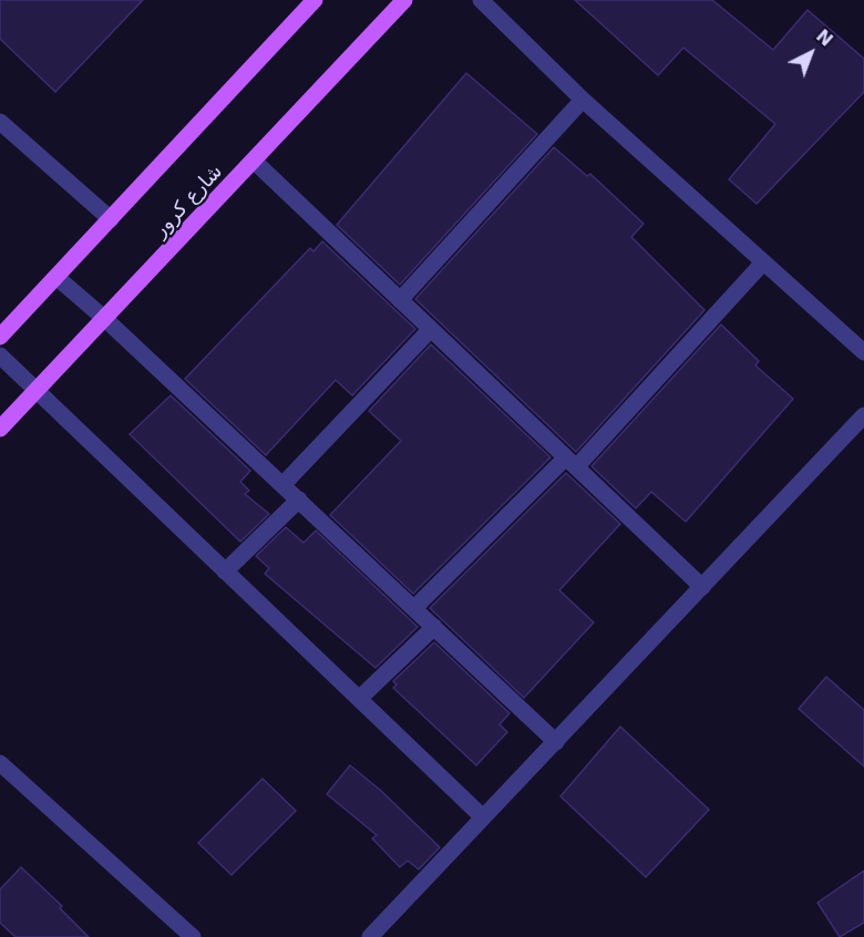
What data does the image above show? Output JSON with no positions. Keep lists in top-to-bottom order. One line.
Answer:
{"streets":{"main road":["شارع كرور"]},"north":"top right"}
